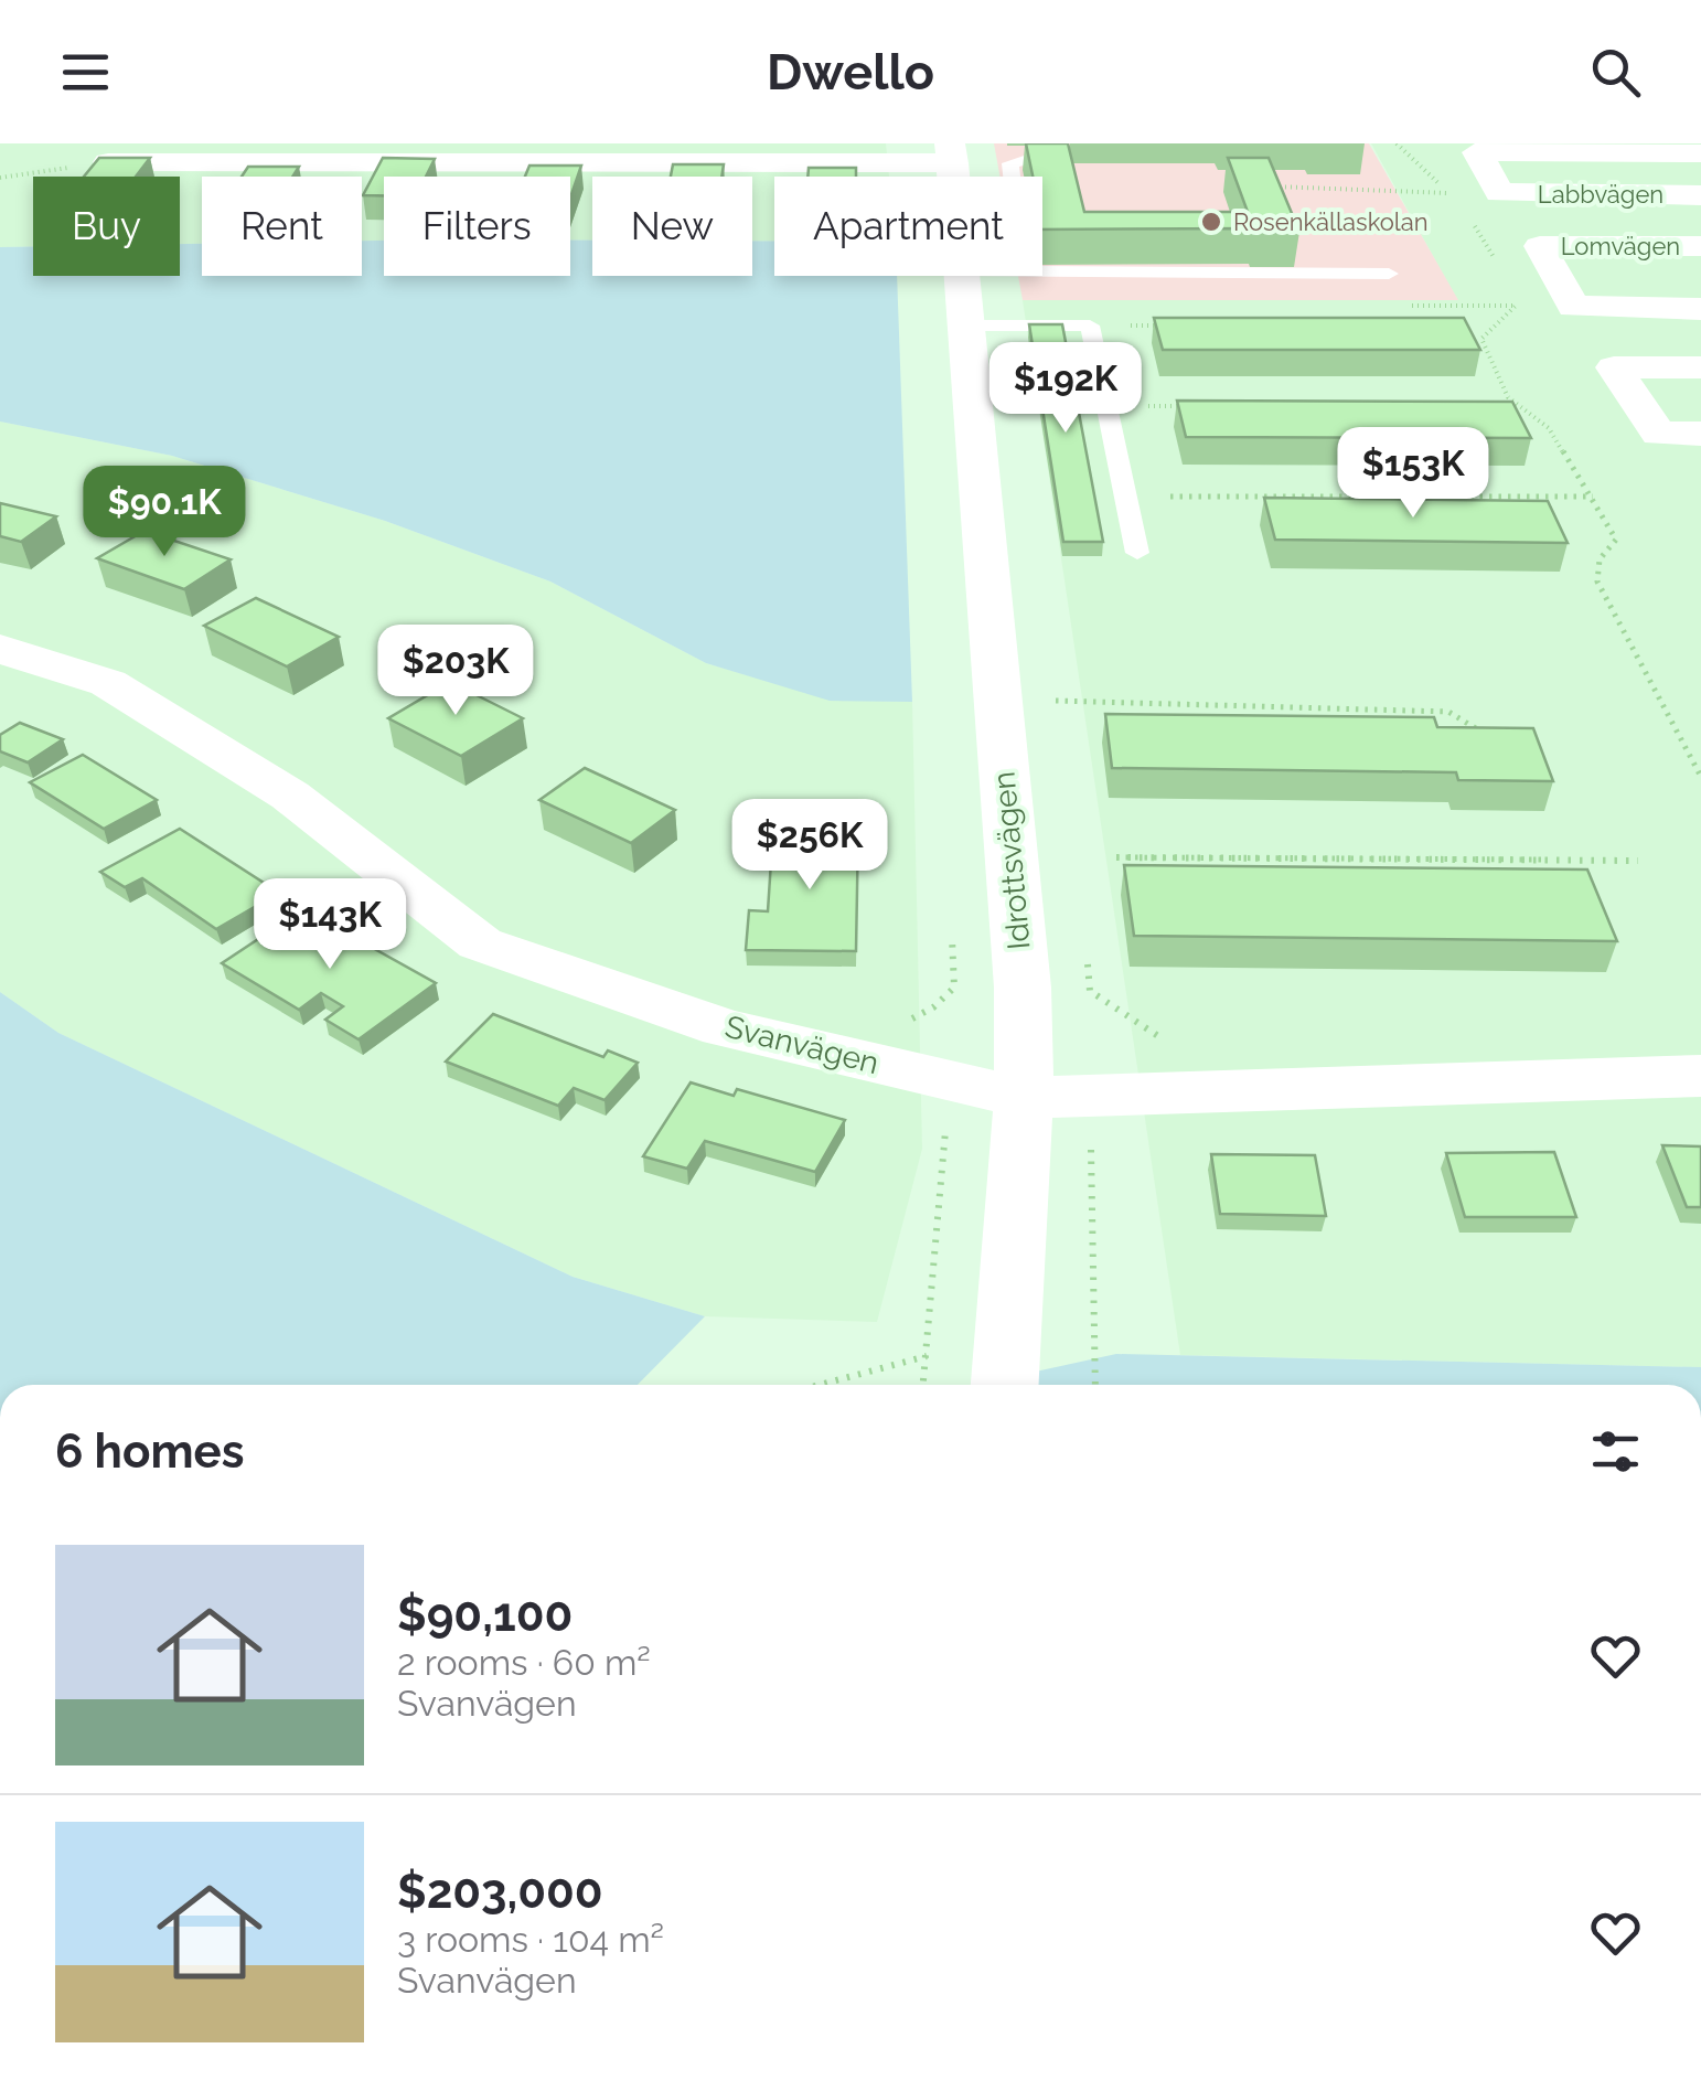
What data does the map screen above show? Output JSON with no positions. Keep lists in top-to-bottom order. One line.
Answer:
{"streets":{"street":["Labbvägen","Lomvägen","Idrottsvägen","Svanvägen"]},"crossings":[["Idrottsvägen","Svanvägen"]],"places":["Rosenkällaskolan"],"page":{"header":"Dwello","chip":["Buy","Rent","Filters","New","Apartment"],"price":["$192K","$153K","$90.1K","$203K","$256K","$143K"],"heading":"6 homes","list":[{"name":"$90,100","note":"2 rooms · 60 m² · Svanvägen"},{"name":"$203,000","note":"3 rooms · 104 m² · Svanvägen"}]}}
